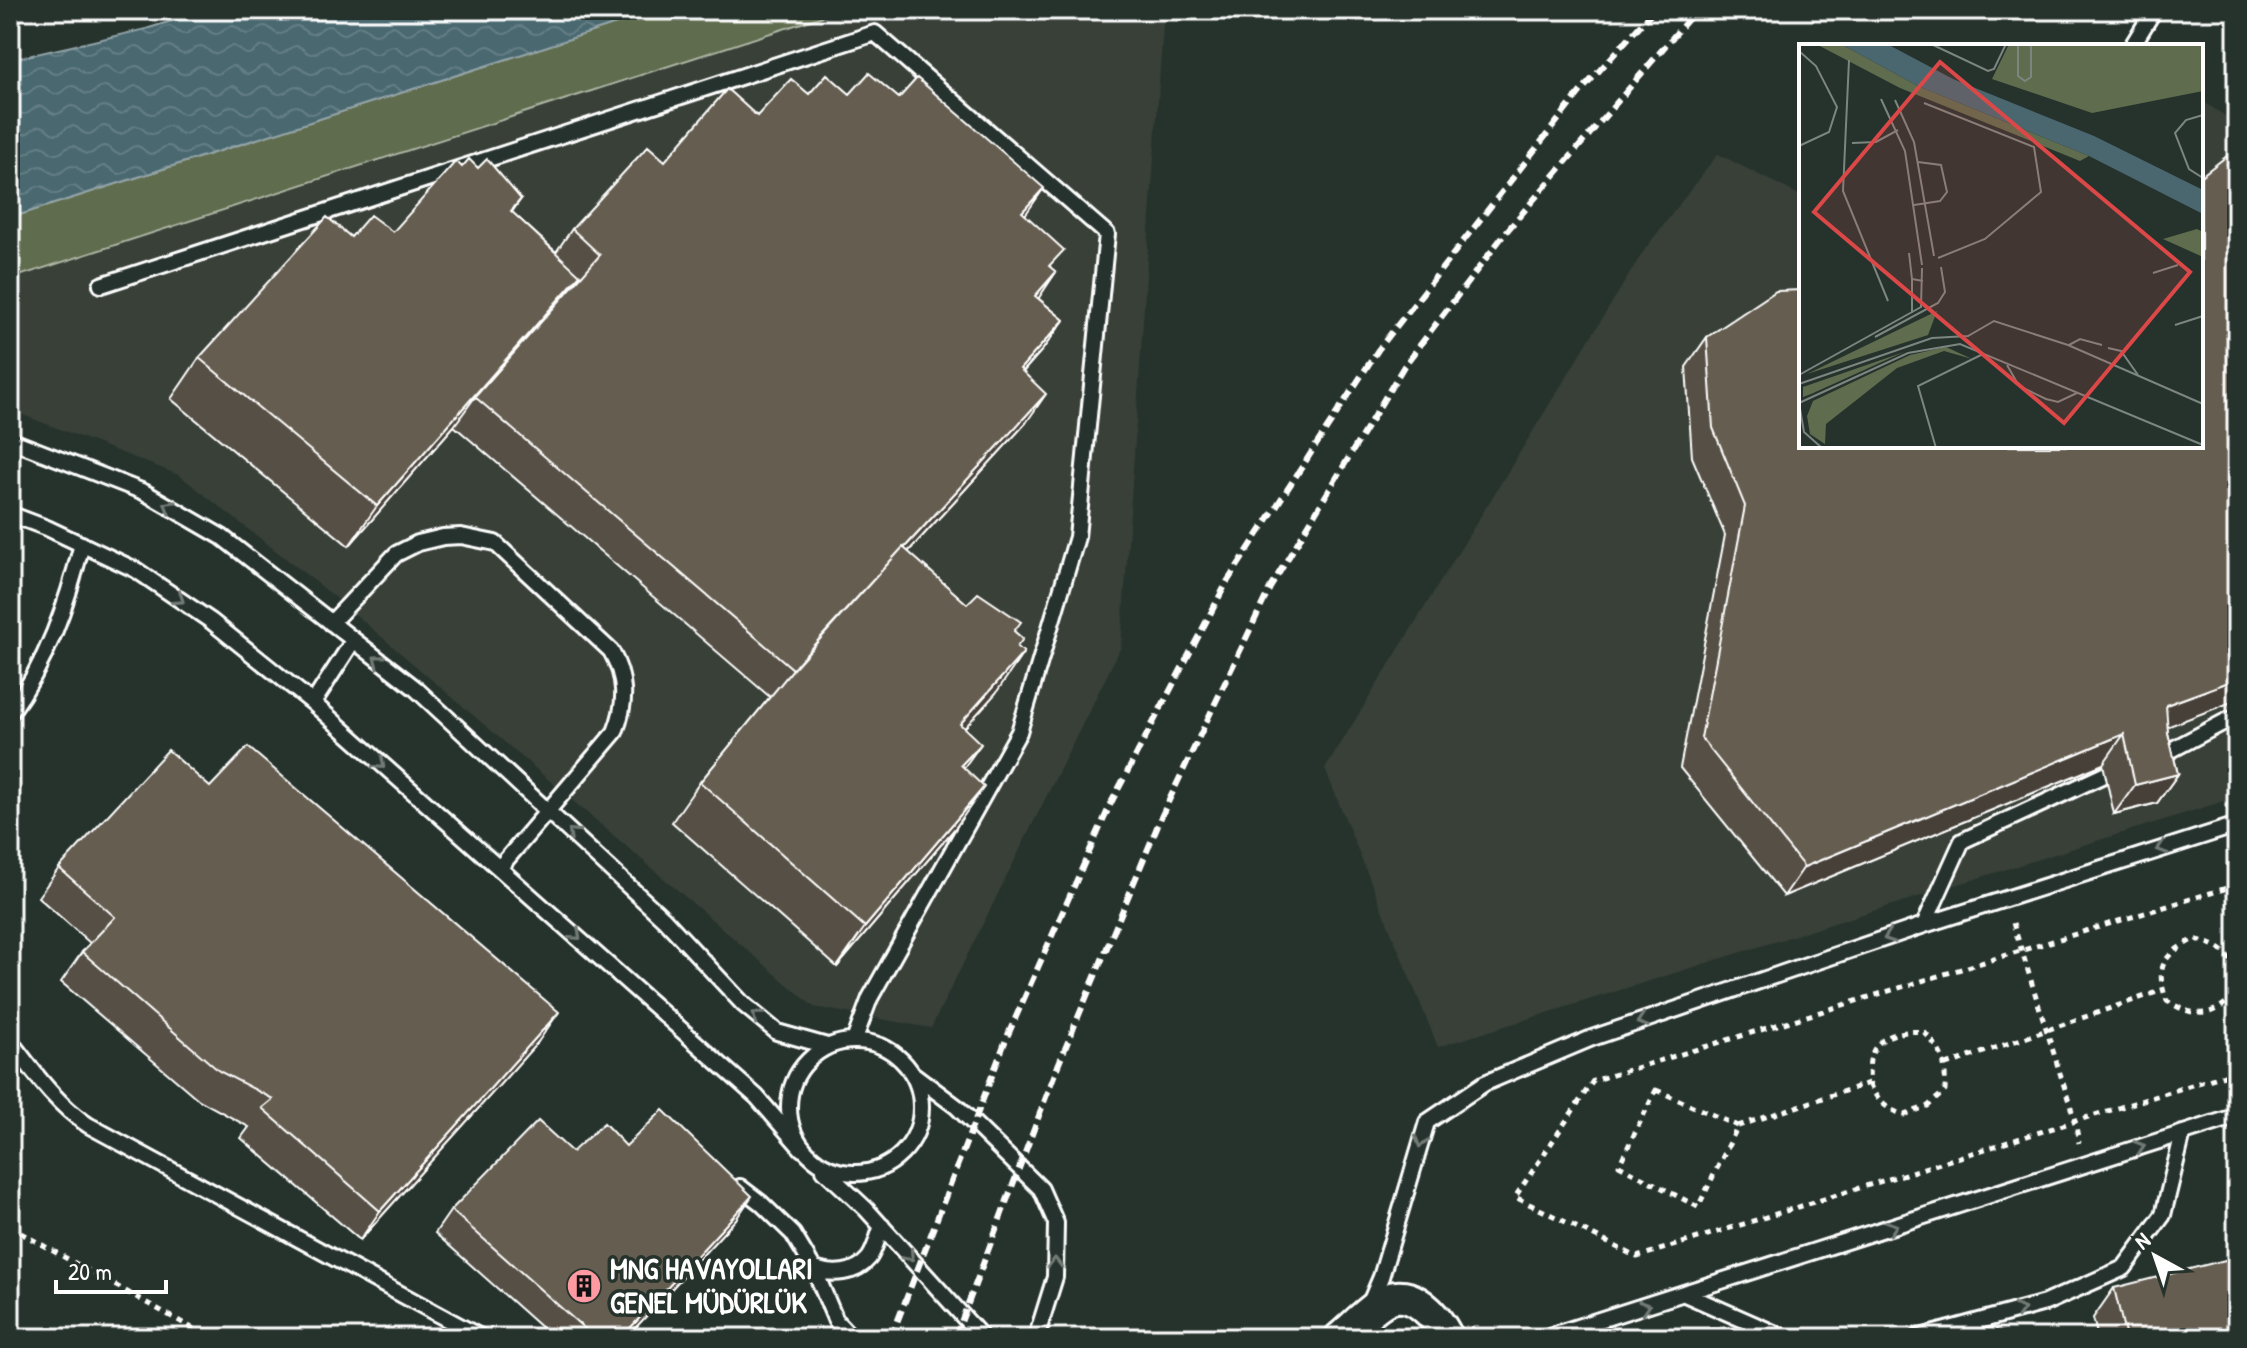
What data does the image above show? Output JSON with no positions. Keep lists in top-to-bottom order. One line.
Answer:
{"places":{"building":["MNG HAVAYOLLARI GENEL MÜDÜRLÜK"]},"scale_bar":"20 m","north":"top left"}
